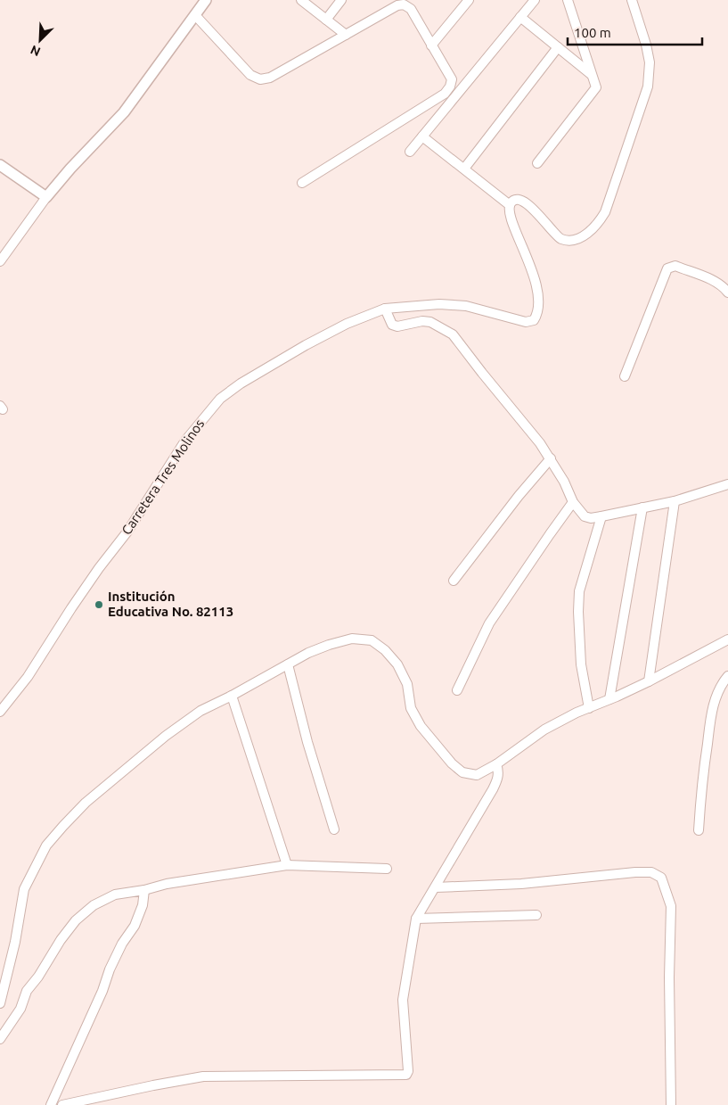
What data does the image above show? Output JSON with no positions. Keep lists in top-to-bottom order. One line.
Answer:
{"streets":{"street":["Carretera Tres Molinos"]},"places":["Institución Educativa No. 82113"],"scale_bar":"100 m","north":"bottom left"}
